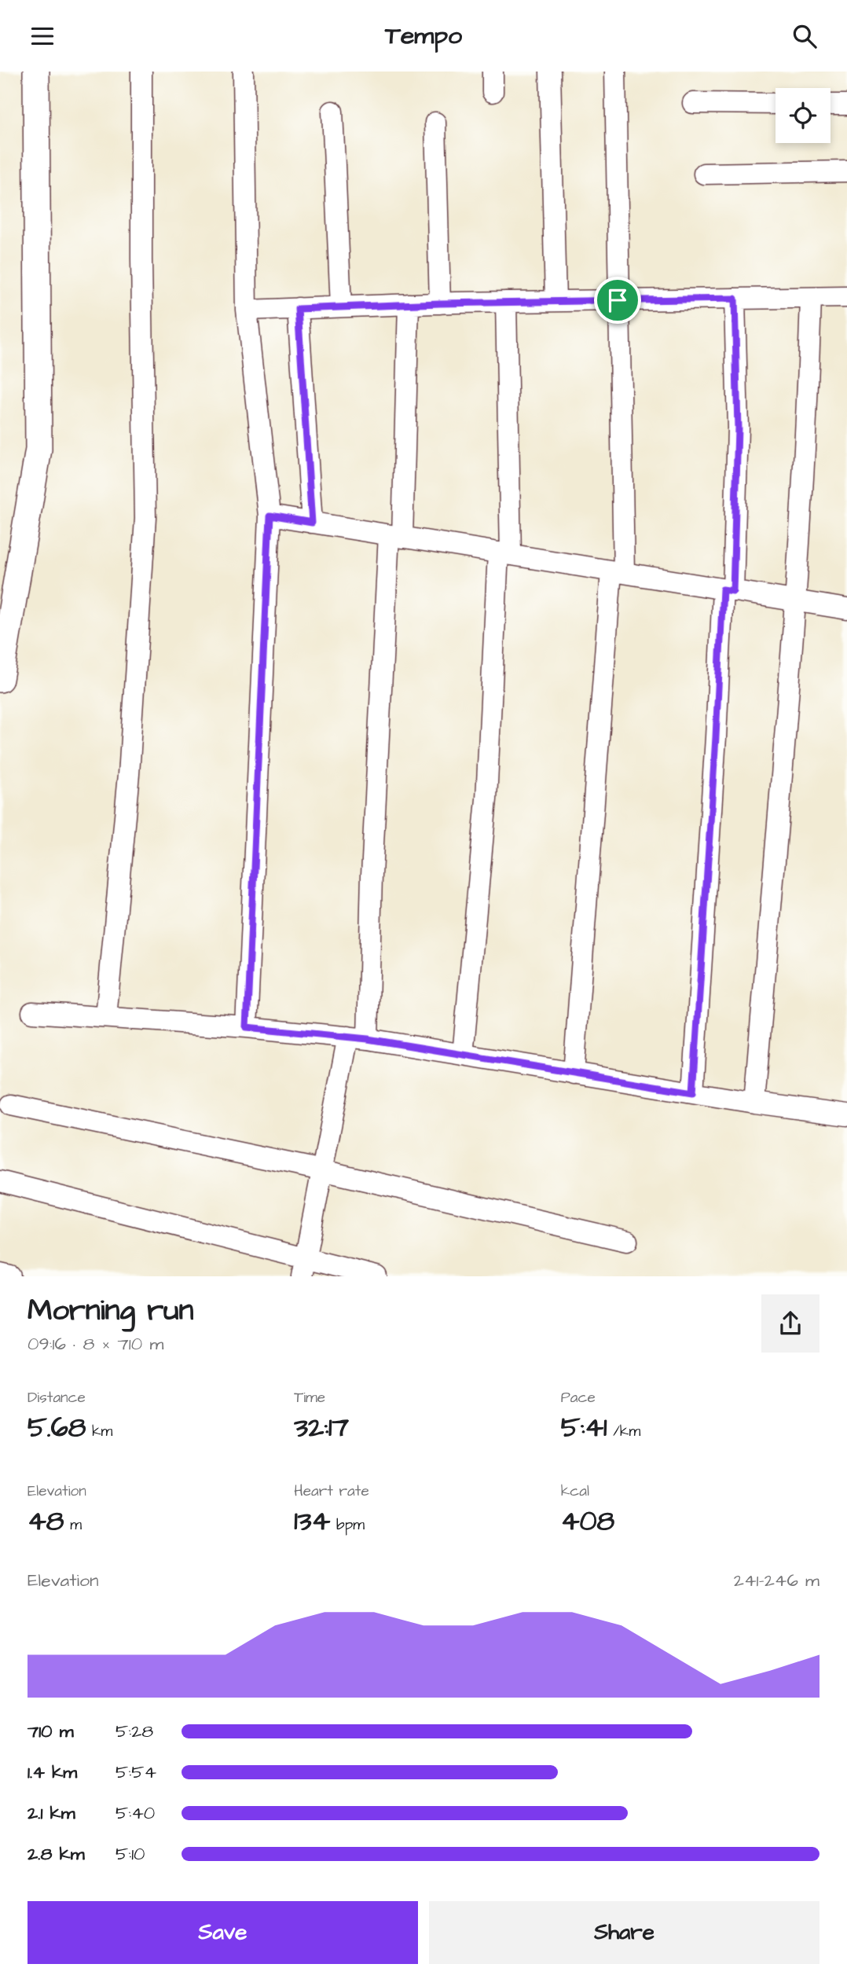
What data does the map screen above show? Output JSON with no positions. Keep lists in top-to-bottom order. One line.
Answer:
{"page":{"header":"Tempo","heading":["Morning run","09:16 · 8 × 710 m"],"stats":[["Distance","5.68 km"],["Time","32:17"],["Pace","5:41 /km"],["Elevation","48 m"],["Heart rate","134 bpm"],["kcal","408"]],"chart":["Elevation","241–246 m"],"list":[{"name":"710 m","note":"5:28"},{"name":"1.4 km","note":"5:54"},{"name":"2.1 km","note":"5:40"},{"name":"2.8 km","note":"5:10"}],"buttons":["Save","Share"]}}
